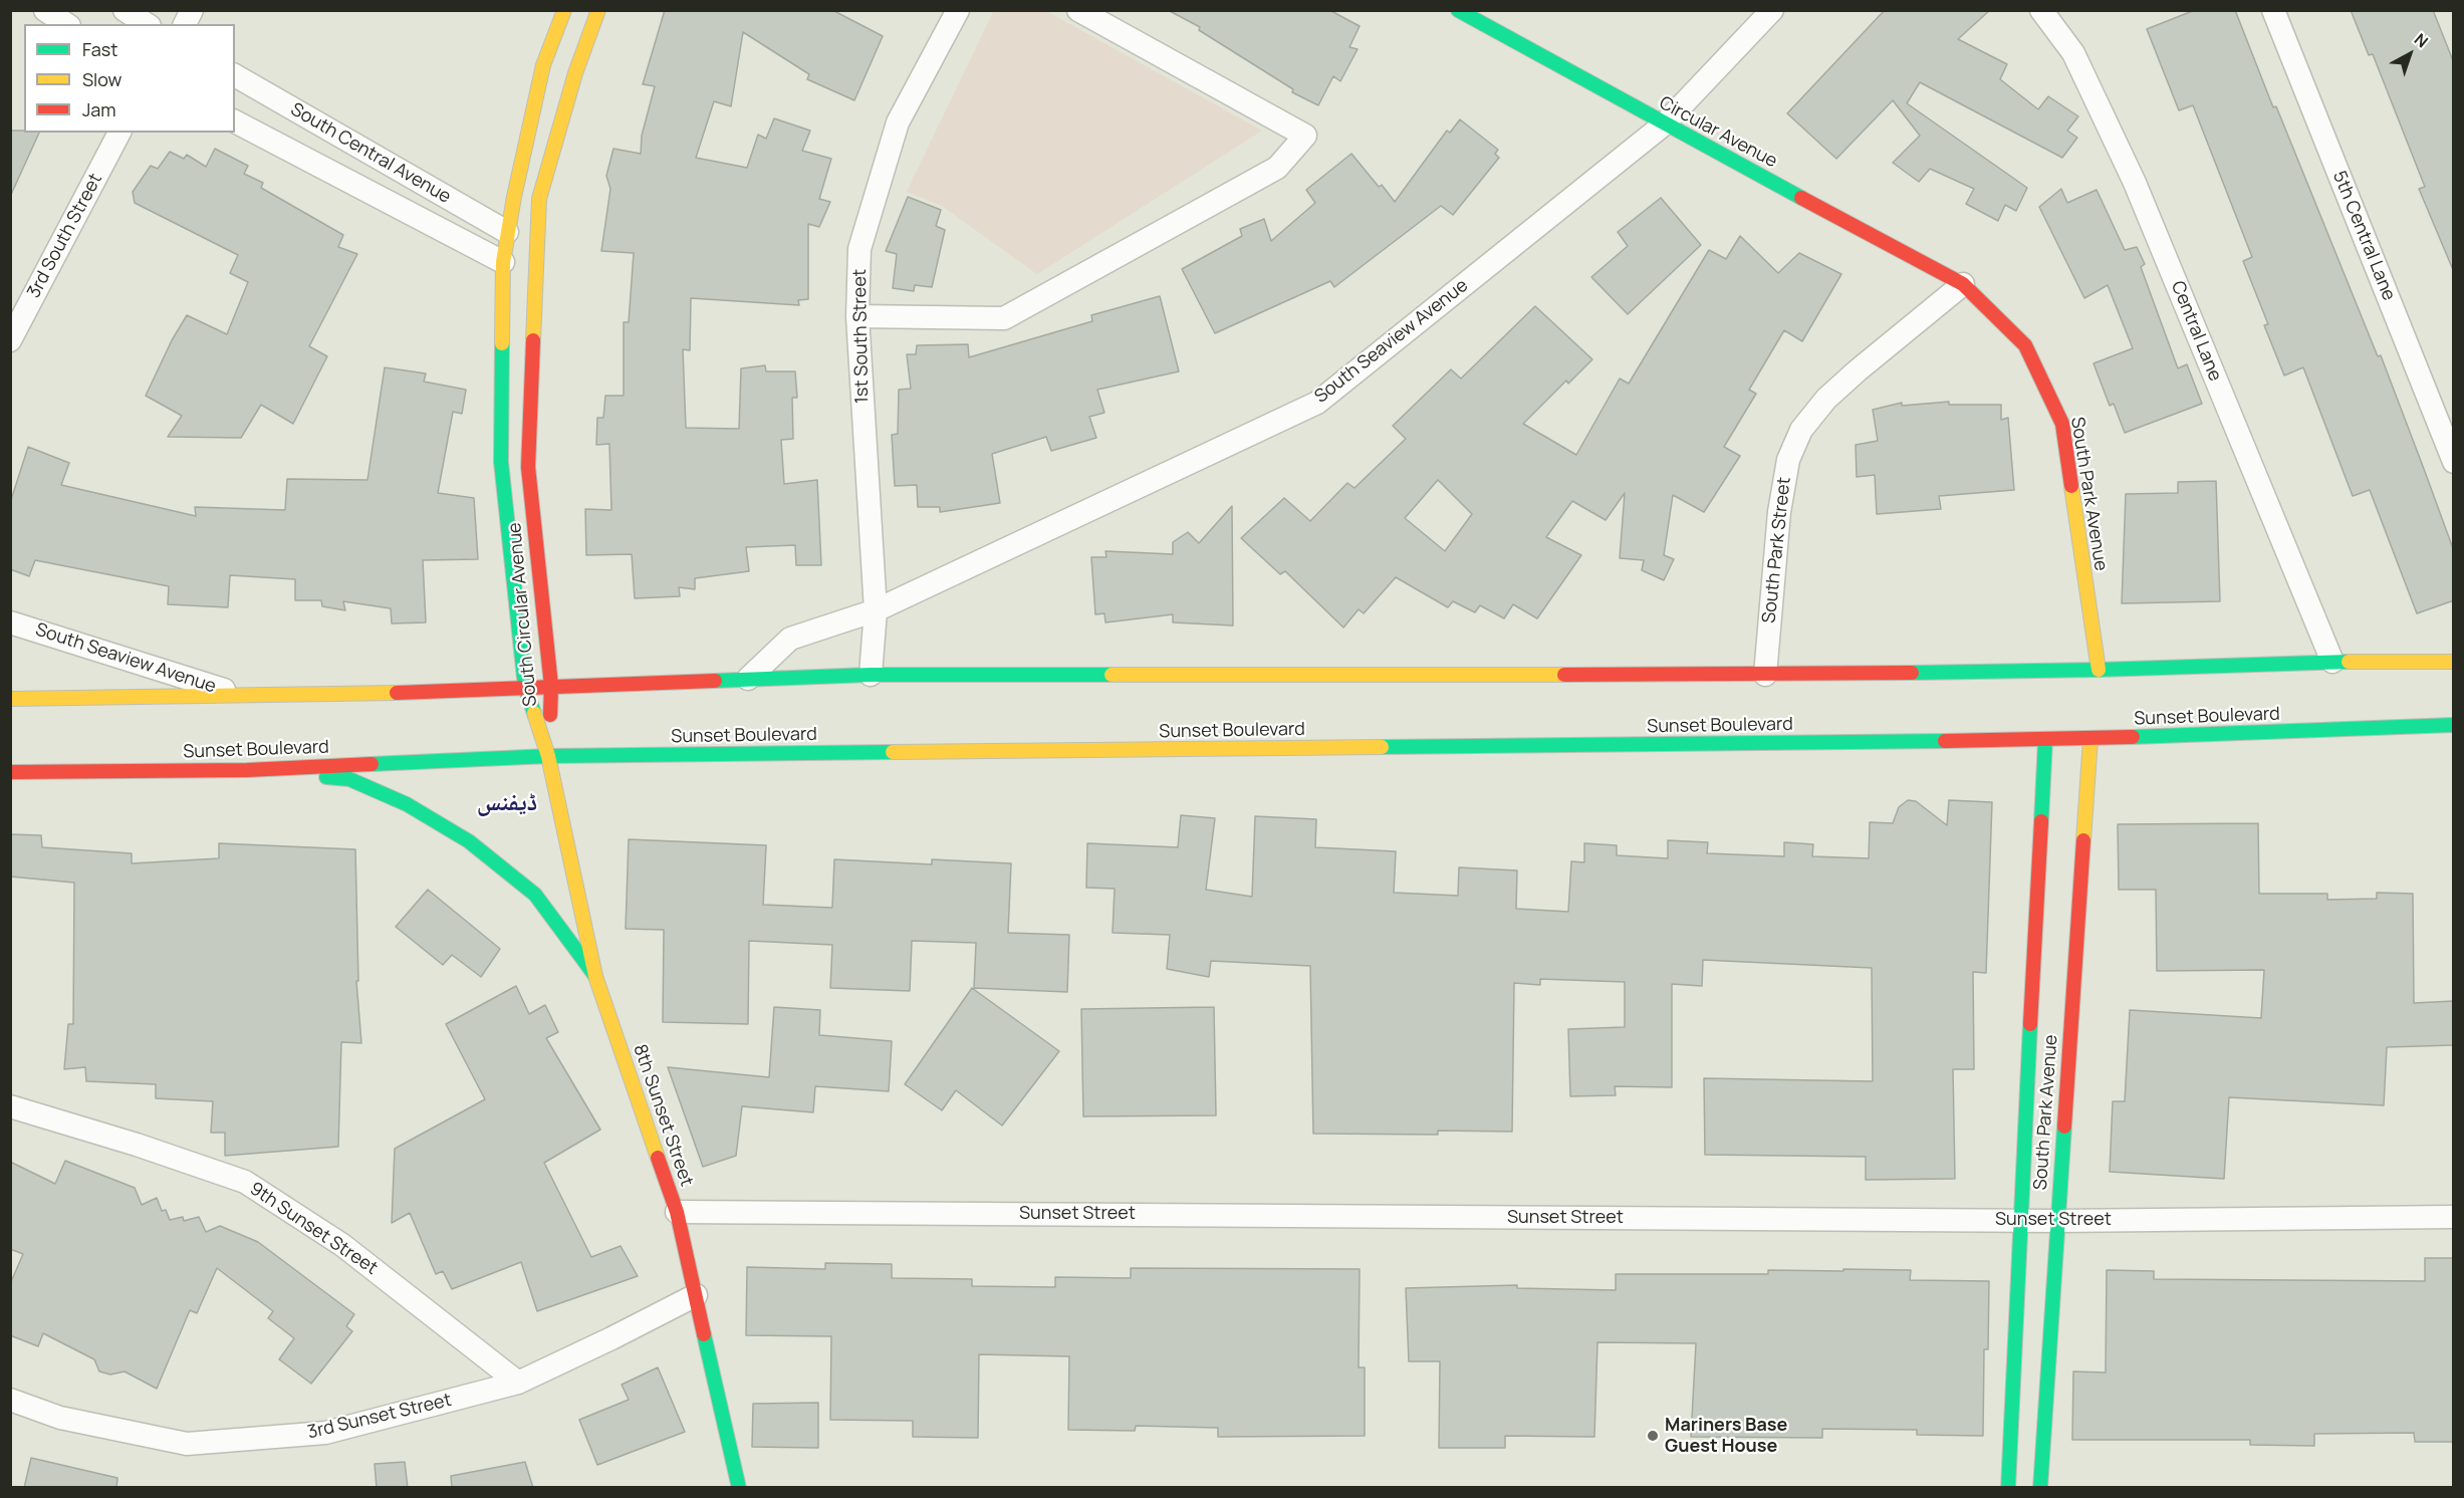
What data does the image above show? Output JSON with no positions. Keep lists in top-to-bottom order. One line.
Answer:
{"streets":{"main road":["Circular Avenue","South Park Avenue","South Circular Avenue","Sunset Boulevard","8th Sunset Street"],"street":["South Central Avenue","3rd South Street","5th Central Lane","Central Lane","1st South Street","South Seaview Avenue","South Park Street","Sunset Street","9th Sunset Street","3rd Sunset Street"]},"crossings":[["Circular Avenue","South Seaview Avenue"],["Circular Avenue","South Park Avenue"],["Circular Avenue","South Park Street"],["South Central Avenue","South Circular Avenue"],["1st South Street","South Seaview Avenue"],["South Park Avenue","South Park Street"],["South Park Avenue","Sunset Boulevard"],["South Park Avenue","Sunset Street"],["South Circular Avenue","Sunset Boulevard"],["South Circular Avenue","8th Sunset Street"],["Sunset Boulevard","8th Sunset Street"],["8th Sunset Street","Sunset Street"],["8th Sunset Street","3rd Sunset Street"],["9th Sunset Street","3rd Sunset Street"]],"districts":["ڈیفنس"],"places":["Mariners Base Guest House"],"legend":["Fast","Slow","Jam"],"north":"top right"}
